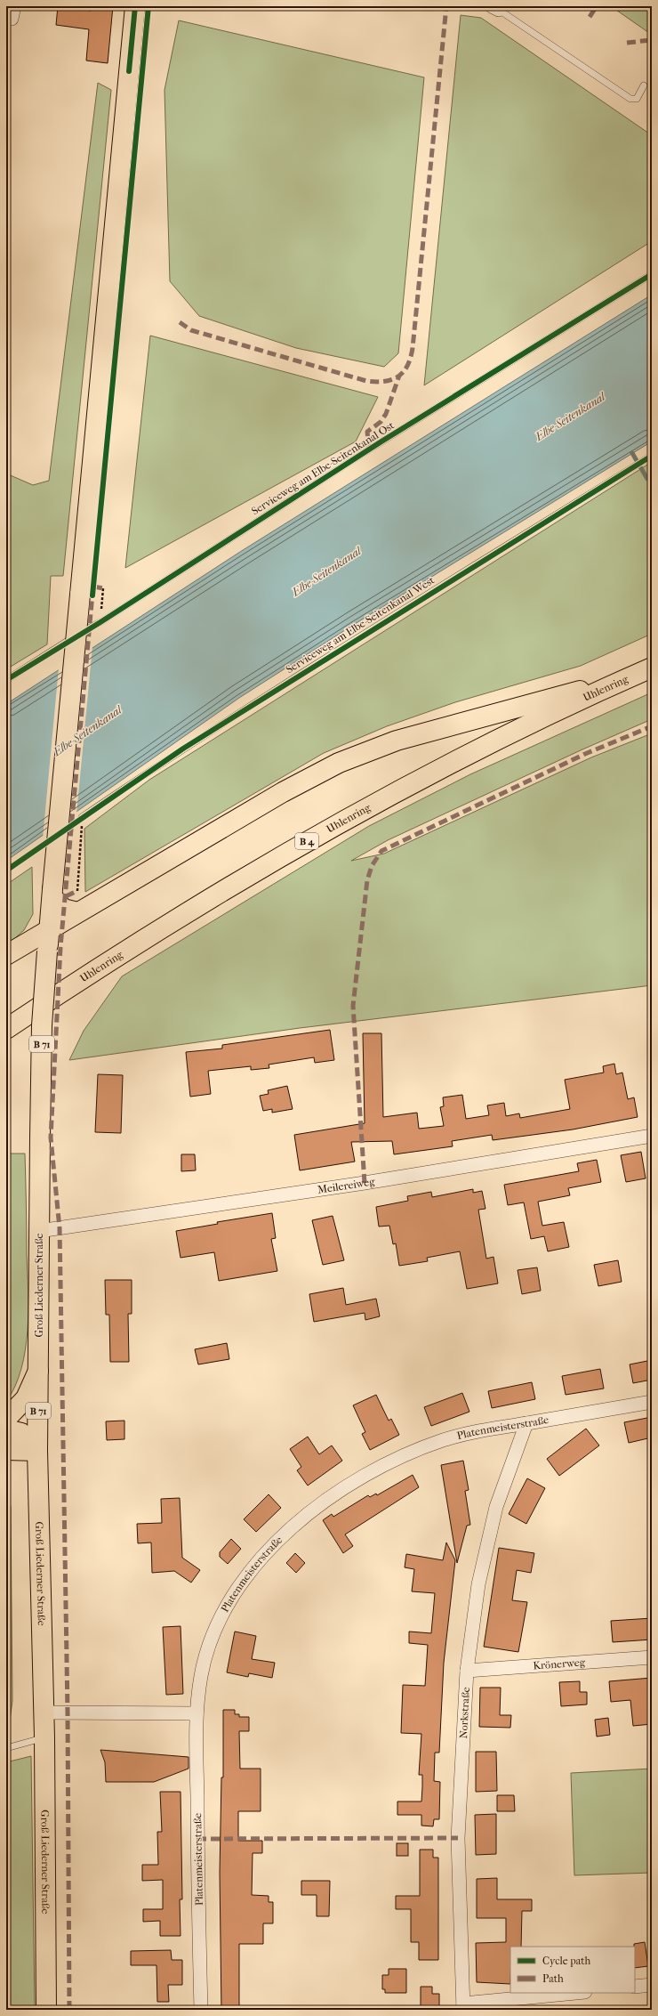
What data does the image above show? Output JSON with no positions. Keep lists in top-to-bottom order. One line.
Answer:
{"streets":{"main road":["Uhlenring","B 4","B 71","Groß Liederner Straße"],"street":["Meilereiweg","Platenmeisterstraße","Krönerweg","Norkstraße"],"lane":["Serviceweg am Elbe-Seitenkanal Ost","Serviceweg am Elbe-Seitenkanal West"]},"crossings":[["B 71","Groß Liederner Straße"],["Meilereiweg","Groß Liederner Straße"],["Platenmeisterstraße","Norkstraße"],["Krönerweg","Norkstraße"]],"water":["Elbe-Seitenkanal"],"legend":["Cycle path","Path"]}
